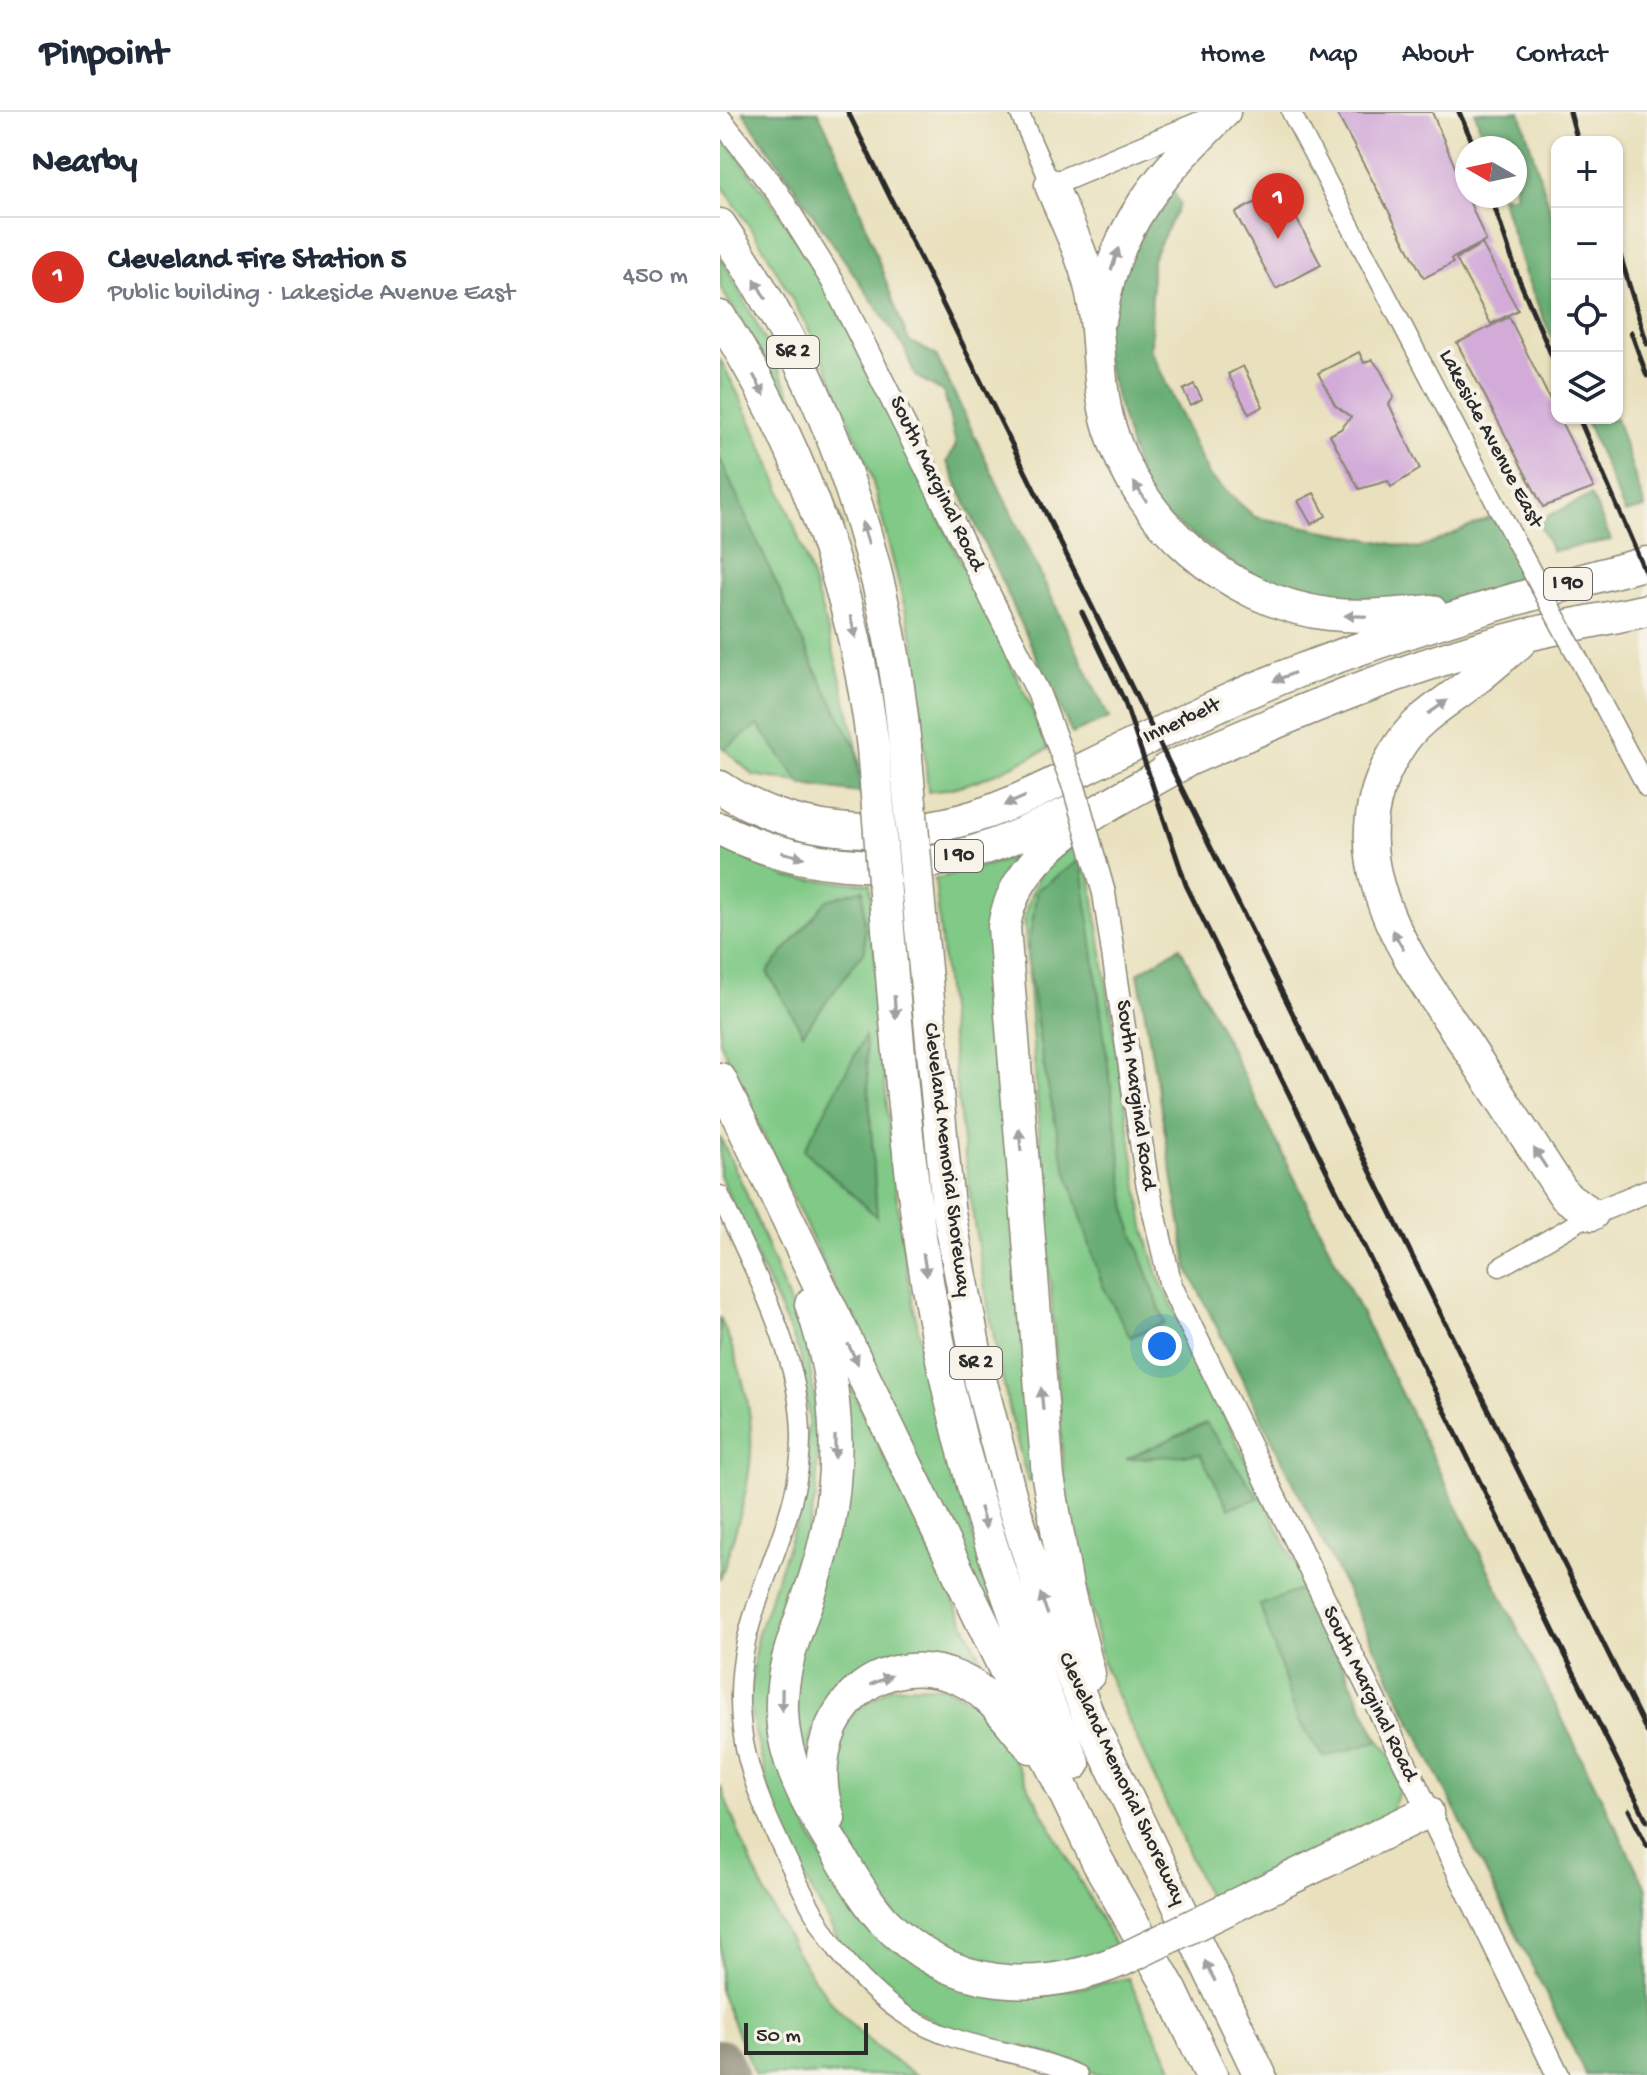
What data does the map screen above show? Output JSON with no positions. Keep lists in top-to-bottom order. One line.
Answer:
{"streets":{"highway":["SR 2","I 90","Innerbelt","Cleveland Memorial Shoreway"],"street":["Lakeside Avenue East","South Marginal Road"]},"scale_bar":"50 m","north":"left","page":{"header":"Pinpoint","nav":["Home","Map","About","Contact"],"heading":"Nearby","map_buttons":["+","−"],"pins":"1","list":[{"mark":"1","name":"Cleveland Fire Station 5","note":"Public building · Lakeside Avenue East","value":"450 m"}],"scale":"50 m"}}
